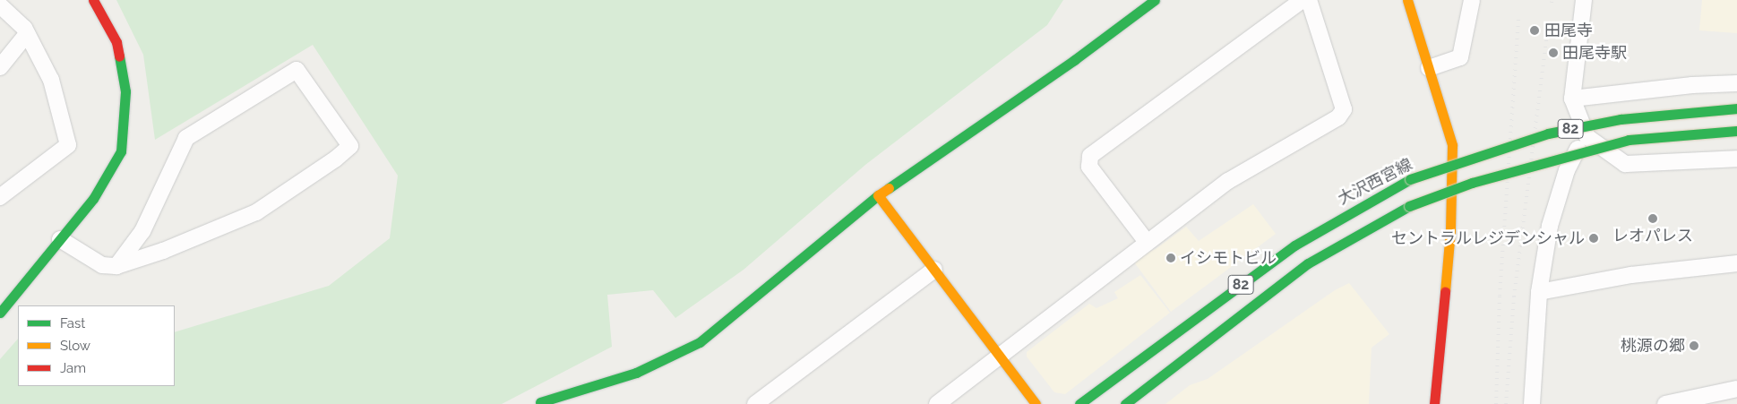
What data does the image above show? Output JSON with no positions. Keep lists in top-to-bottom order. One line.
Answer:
{"streets":{"street":["82","大沢西宮線"]},"places":["田尾寺","田尾寺駅","レオパレス","セントラルレジデンシャル","イシモトビル","桃源の郷"],"legend":["Fast","Slow","Jam"]}
